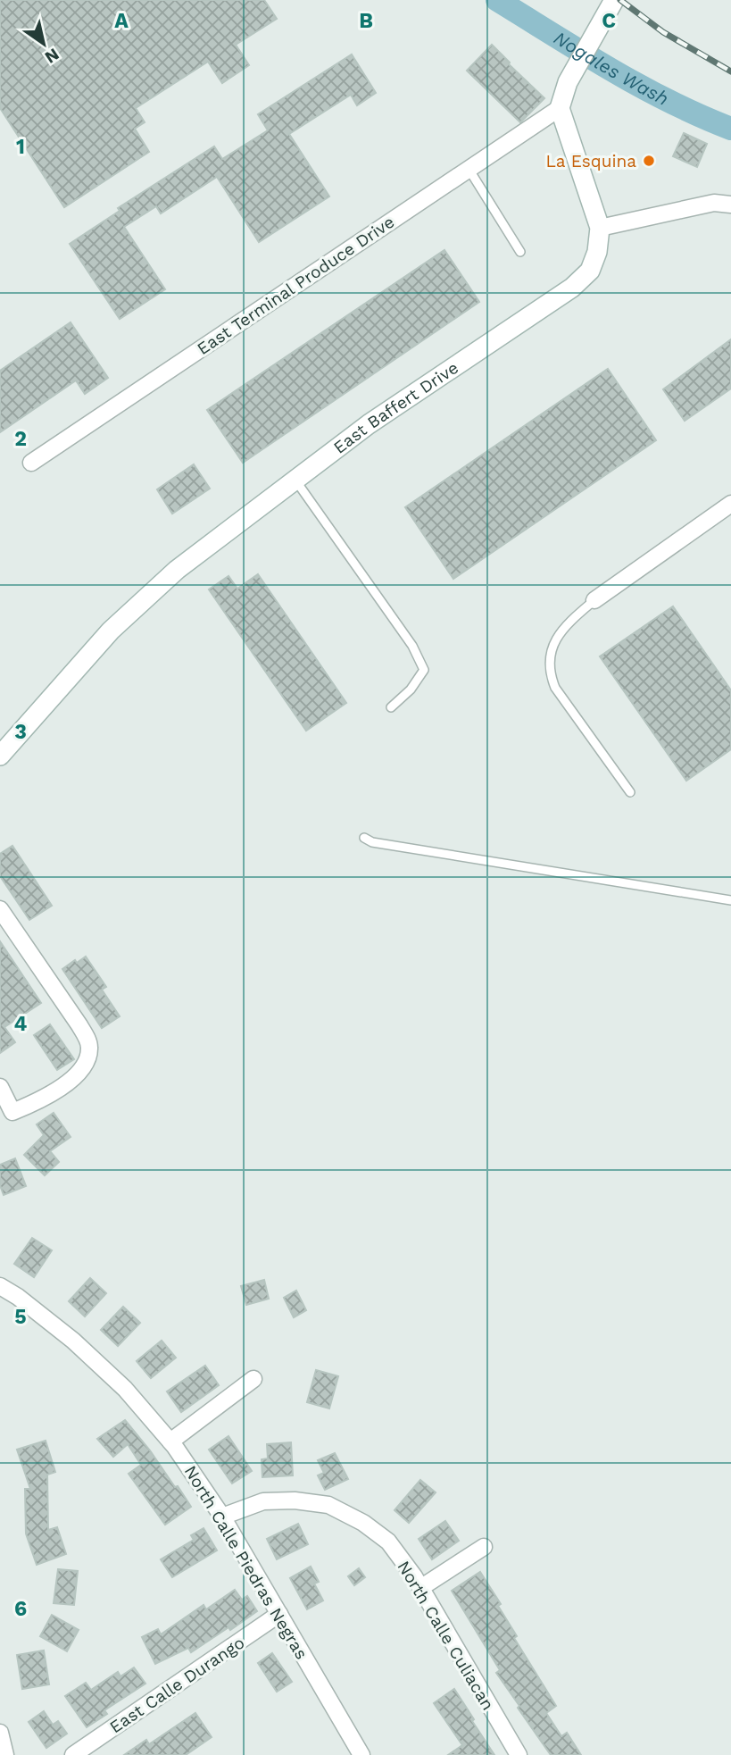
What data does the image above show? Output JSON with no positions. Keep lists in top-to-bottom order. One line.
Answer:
{"streets":{"street":["East Terminal Produce Drive","East Baffert Drive","North Calle Piedras Negras","North Calle Culiacan","East Calle Durango"]},"crossings":[["East Terminal Produce Drive","East Baffert Drive"],["North Calle Piedras Negras","North Calle Culiacan"],["North Calle Piedras Negras","East Calle Durango"]],"water":["Nogales Wash"],"places":["La Esquina"],"north":"bottom right","grid":{"columns":["A","B","C"],"rows":["1","2","3","4","5","6"]}}
